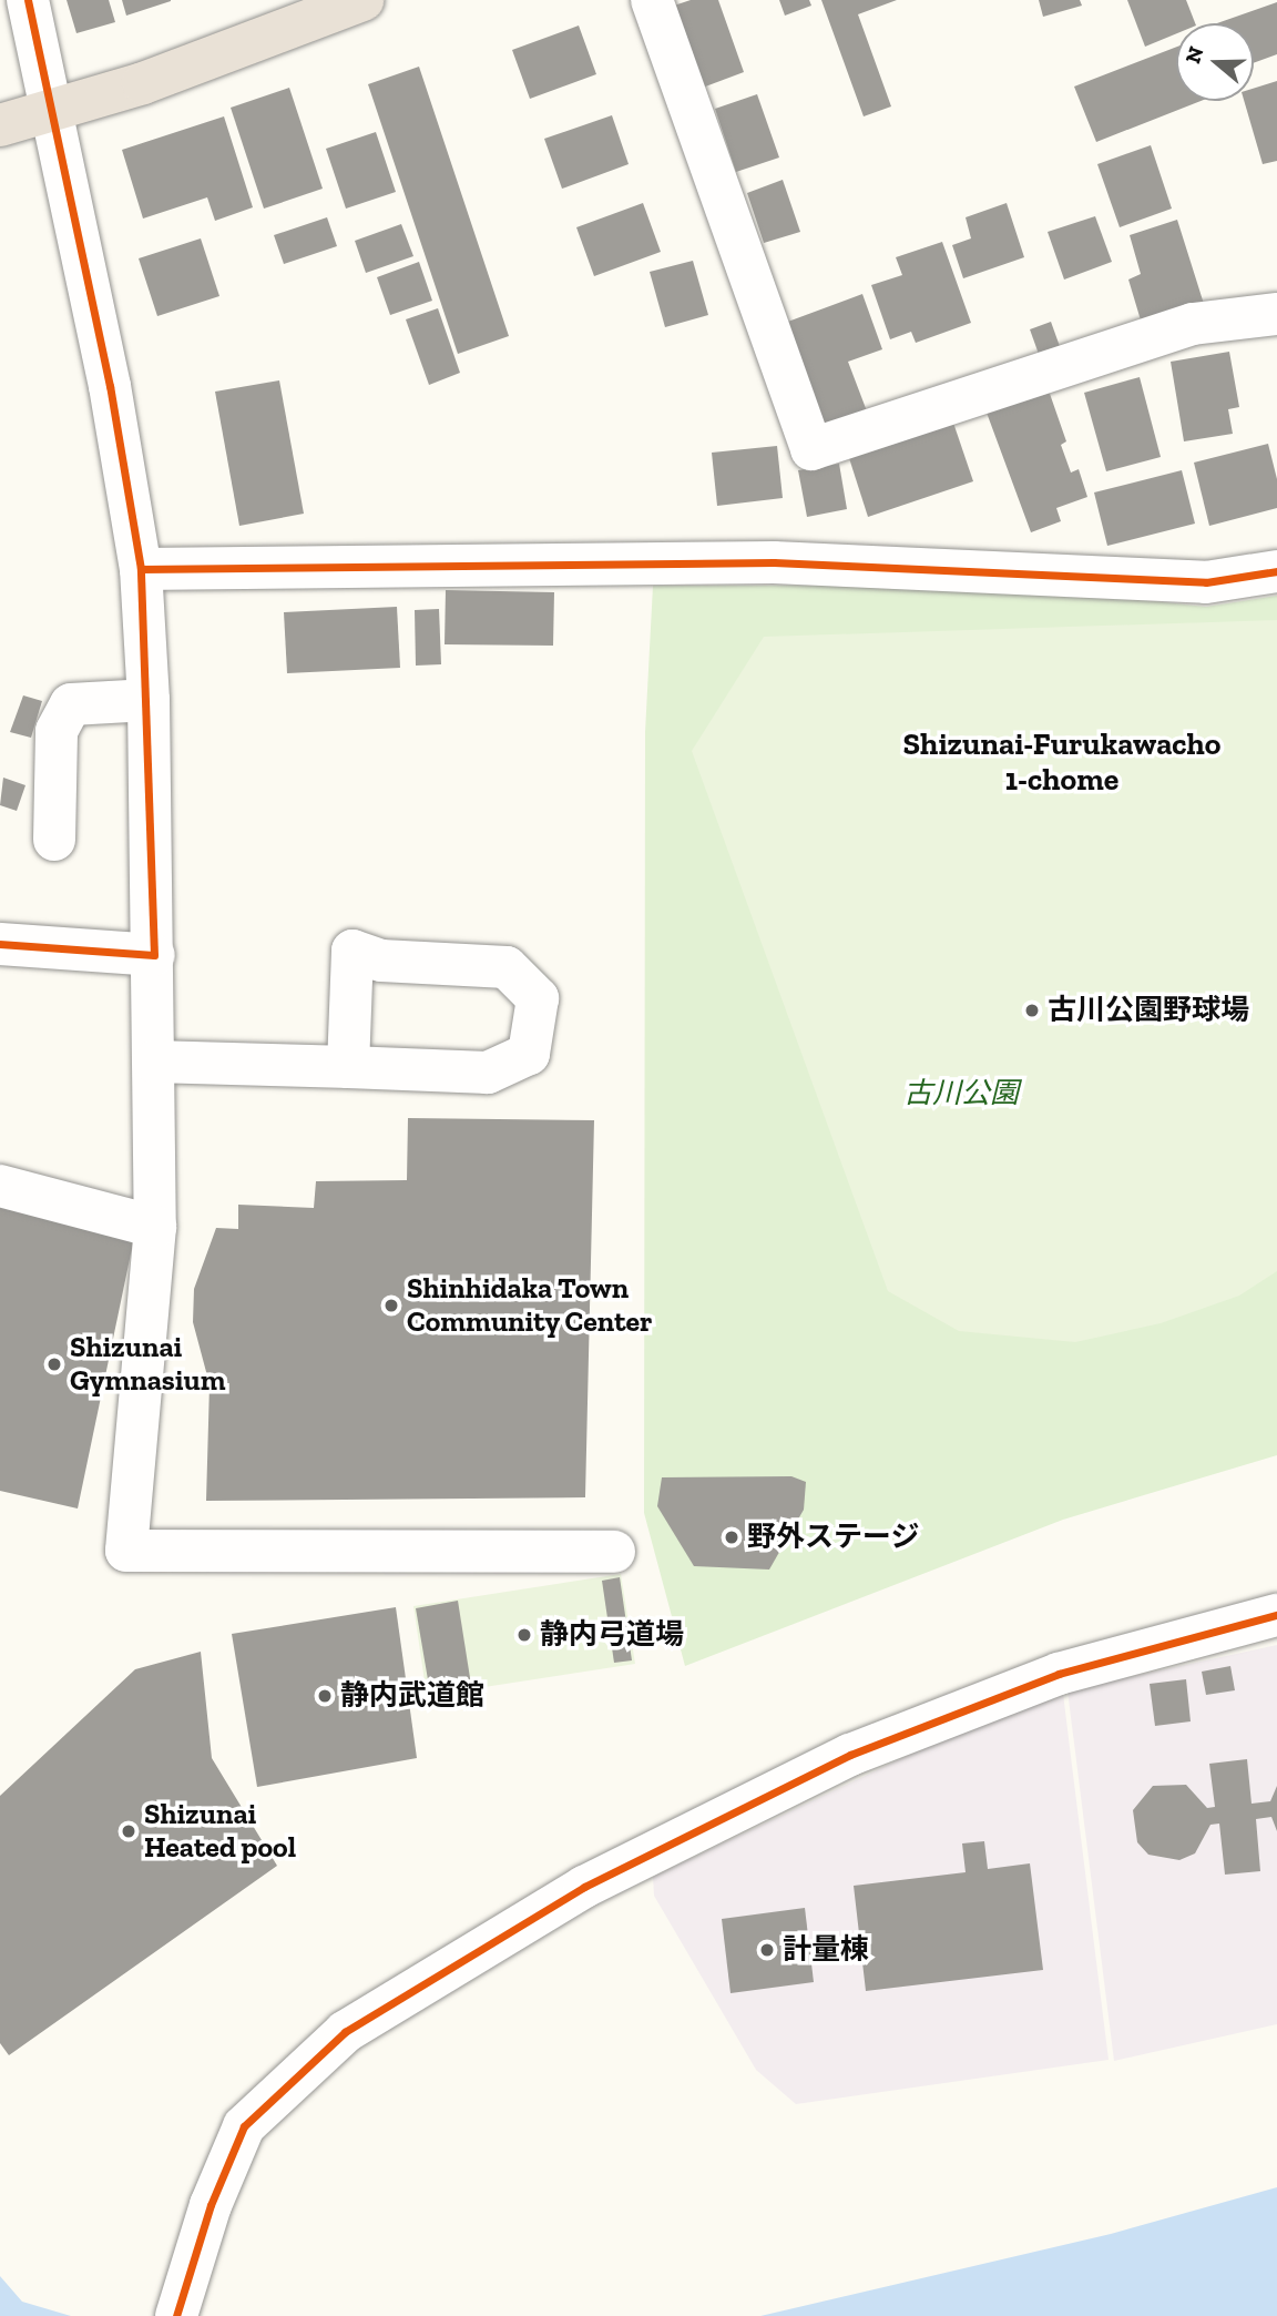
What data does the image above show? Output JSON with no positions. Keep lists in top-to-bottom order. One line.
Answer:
{"districts":["Shizunai-Furukawacho 1-chome"],"parks":["古川公園"],"places":["古川公園野球場","Shinhidaka Town Community Center","Shizunai Gymnasium","野外ステージ","静内弓道場","静内武道館","Shizunai Heated pool","計量棟"],"north":"left"}
